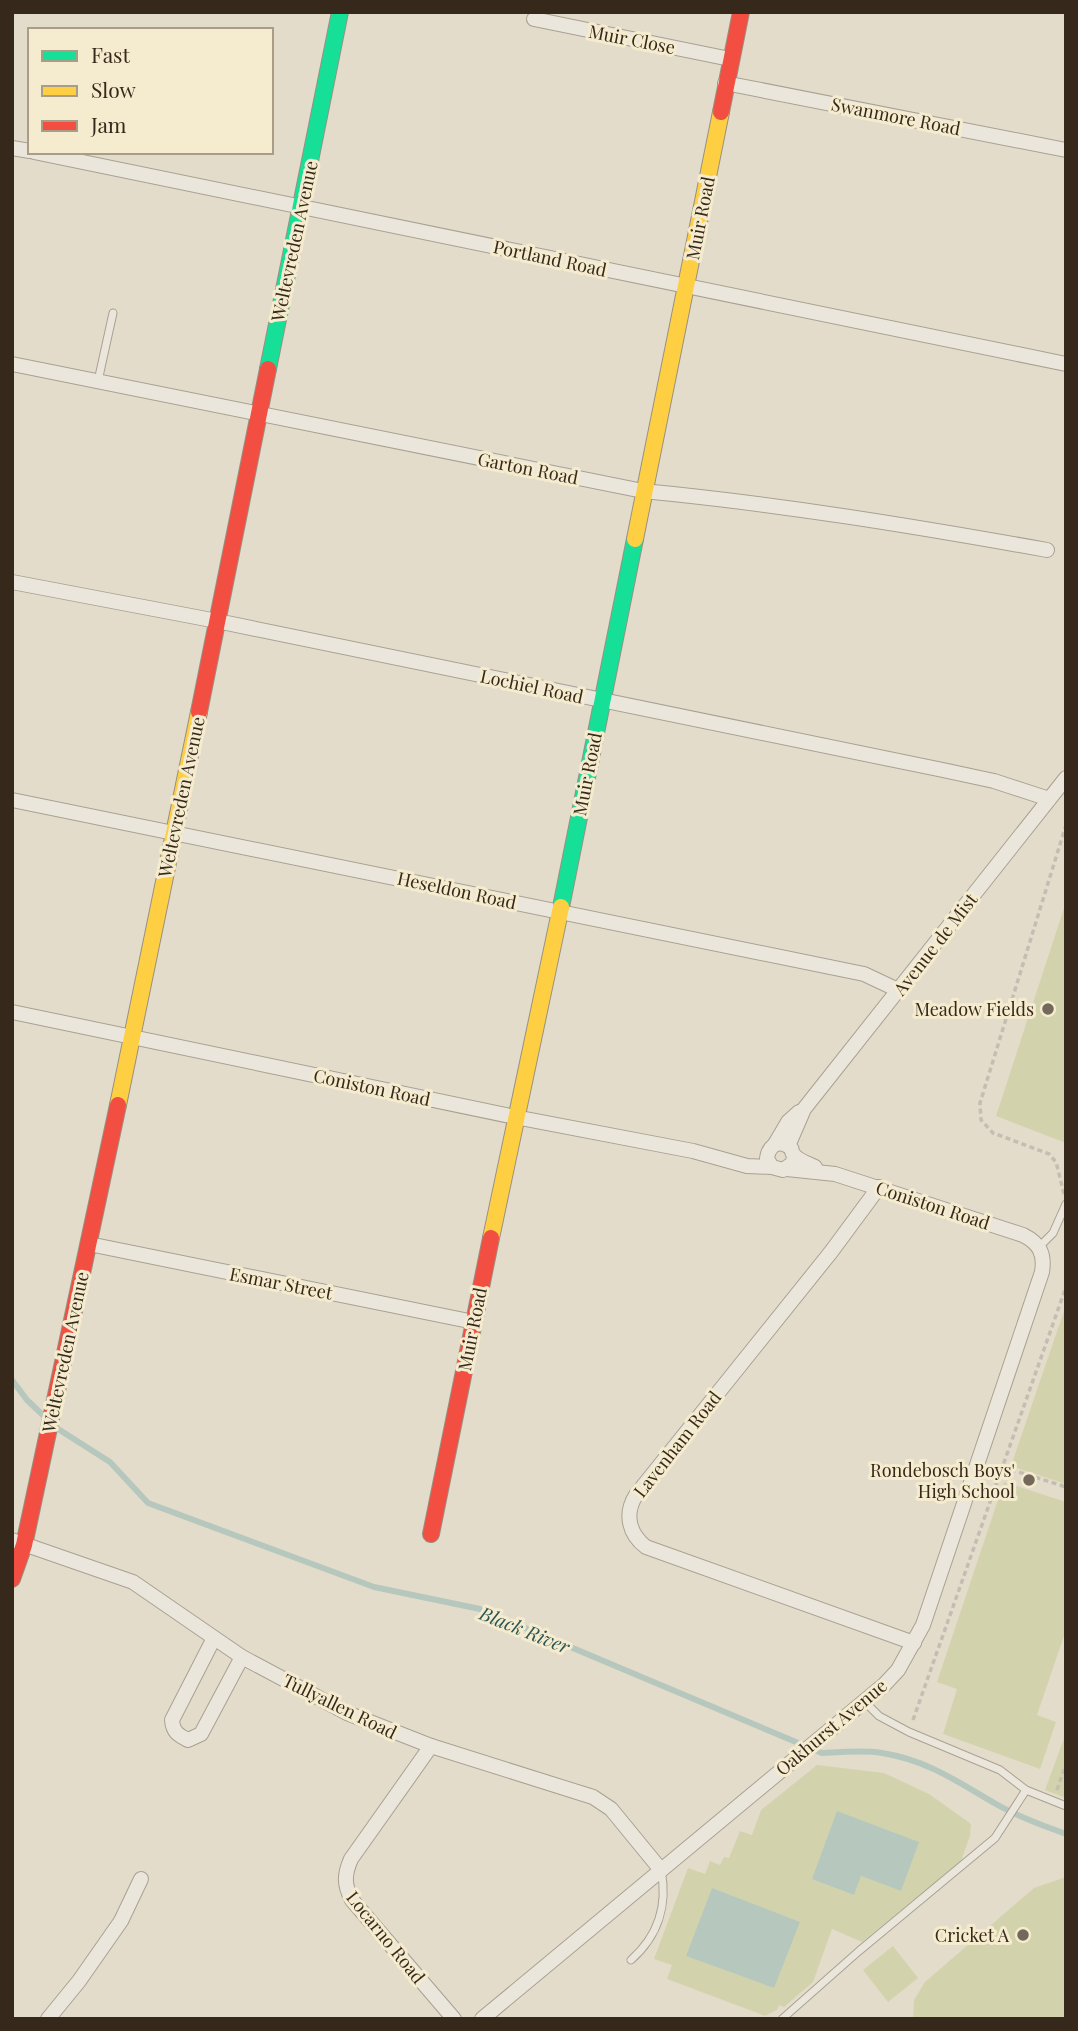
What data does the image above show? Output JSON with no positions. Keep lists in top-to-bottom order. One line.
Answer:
{"streets":{"street":["Muir Close","Swanmore Road","Muir Road","Weltevreden Avenue","Portland Road","Garton Road","Lochiel Road","Heseldon Road","Avenue de Mist","Coniston Road","Esmar Street","Lavenham Road","Tullyallen Road","Oakhurst Avenue","Locarno Road"]},"crossings":[["Muir Close","Muir Road"],["Swanmore Road","Muir Road"],["Muir Road","Portland Road"],["Muir Road","Garton Road"],["Muir Road","Lochiel Road"],["Muir Road","Heseldon Road"],["Muir Road","Coniston Road"],["Muir Road","Esmar Street"],["Weltevreden Avenue","Portland Road"],["Weltevreden Avenue","Garton Road"],["Weltevreden Avenue","Lochiel Road"],["Weltevreden Avenue","Heseldon Road"],["Weltevreden Avenue","Coniston Road"],["Weltevreden Avenue","Esmar Street"],["Weltevreden Avenue","Tullyallen Road"],["Lochiel Road","Avenue de Mist"],["Heseldon Road","Avenue de Mist"],["Avenue de Mist","Coniston Road"],["Coniston Road","Lavenham Road"],["Coniston Road","Oakhurst Avenue"],["Lavenham Road","Oakhurst Avenue"],["Tullyallen Road","Oakhurst Avenue"],["Tullyallen Road","Locarno Road"]],"water":["Black River"],"places":["Meadow Fields","Rondebosch Boys' High School","Cricket A"],"legend":["Fast","Slow","Jam"]}
